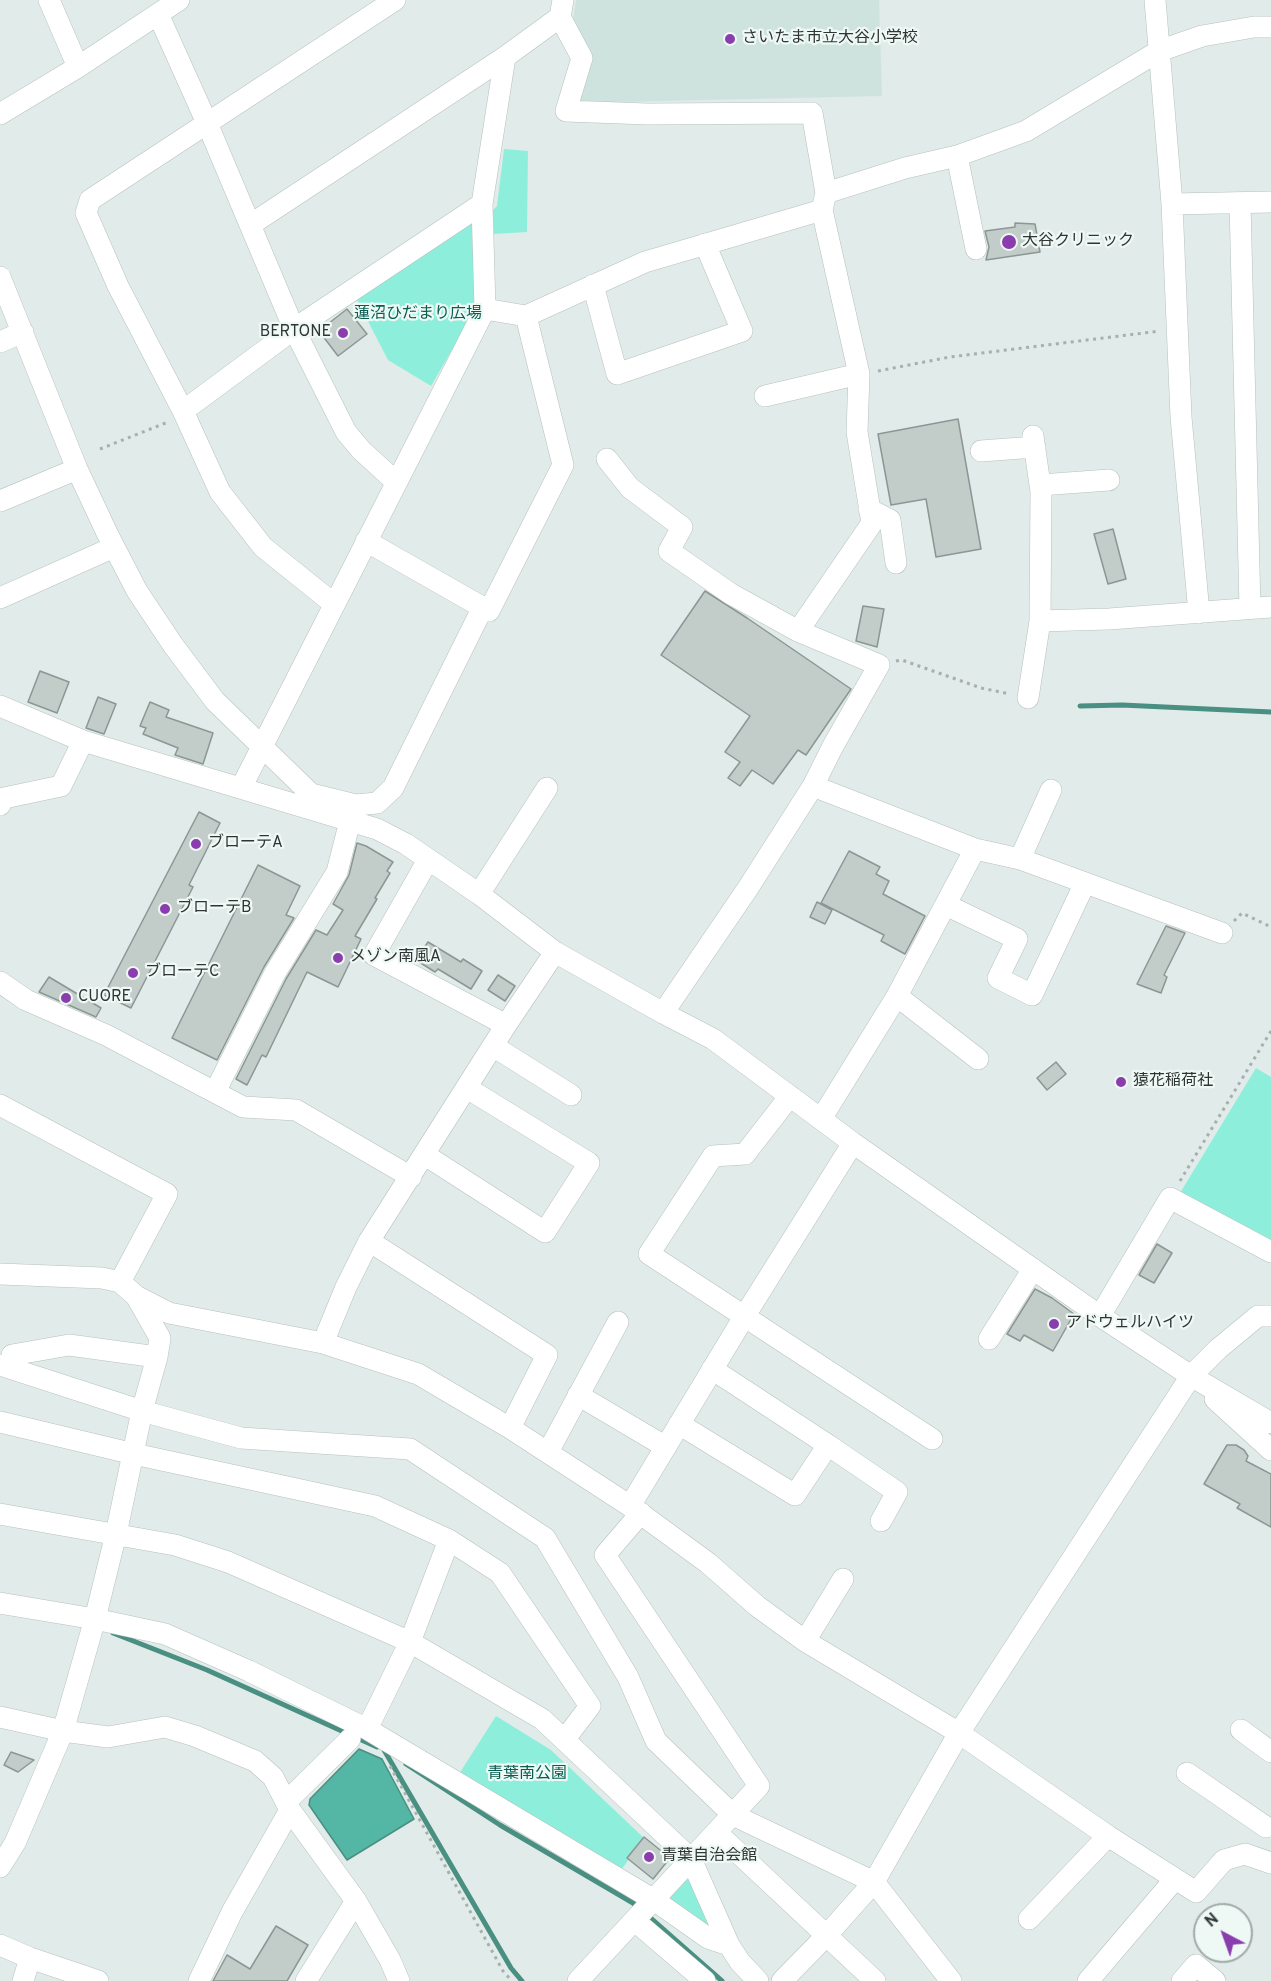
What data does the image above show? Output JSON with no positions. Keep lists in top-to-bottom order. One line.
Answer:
{"parks":["蓮沼ひだまり広場","青葉南公園"],"places":["さいたま市立大谷小学校","大谷クリニック","BERTONE","ブローテA","ブローテB","メゾン南風A","ブローテC","CUORE","猿花稲荷社","アドウェルハイツ","青葉自治会館"],"north":"top left"}
